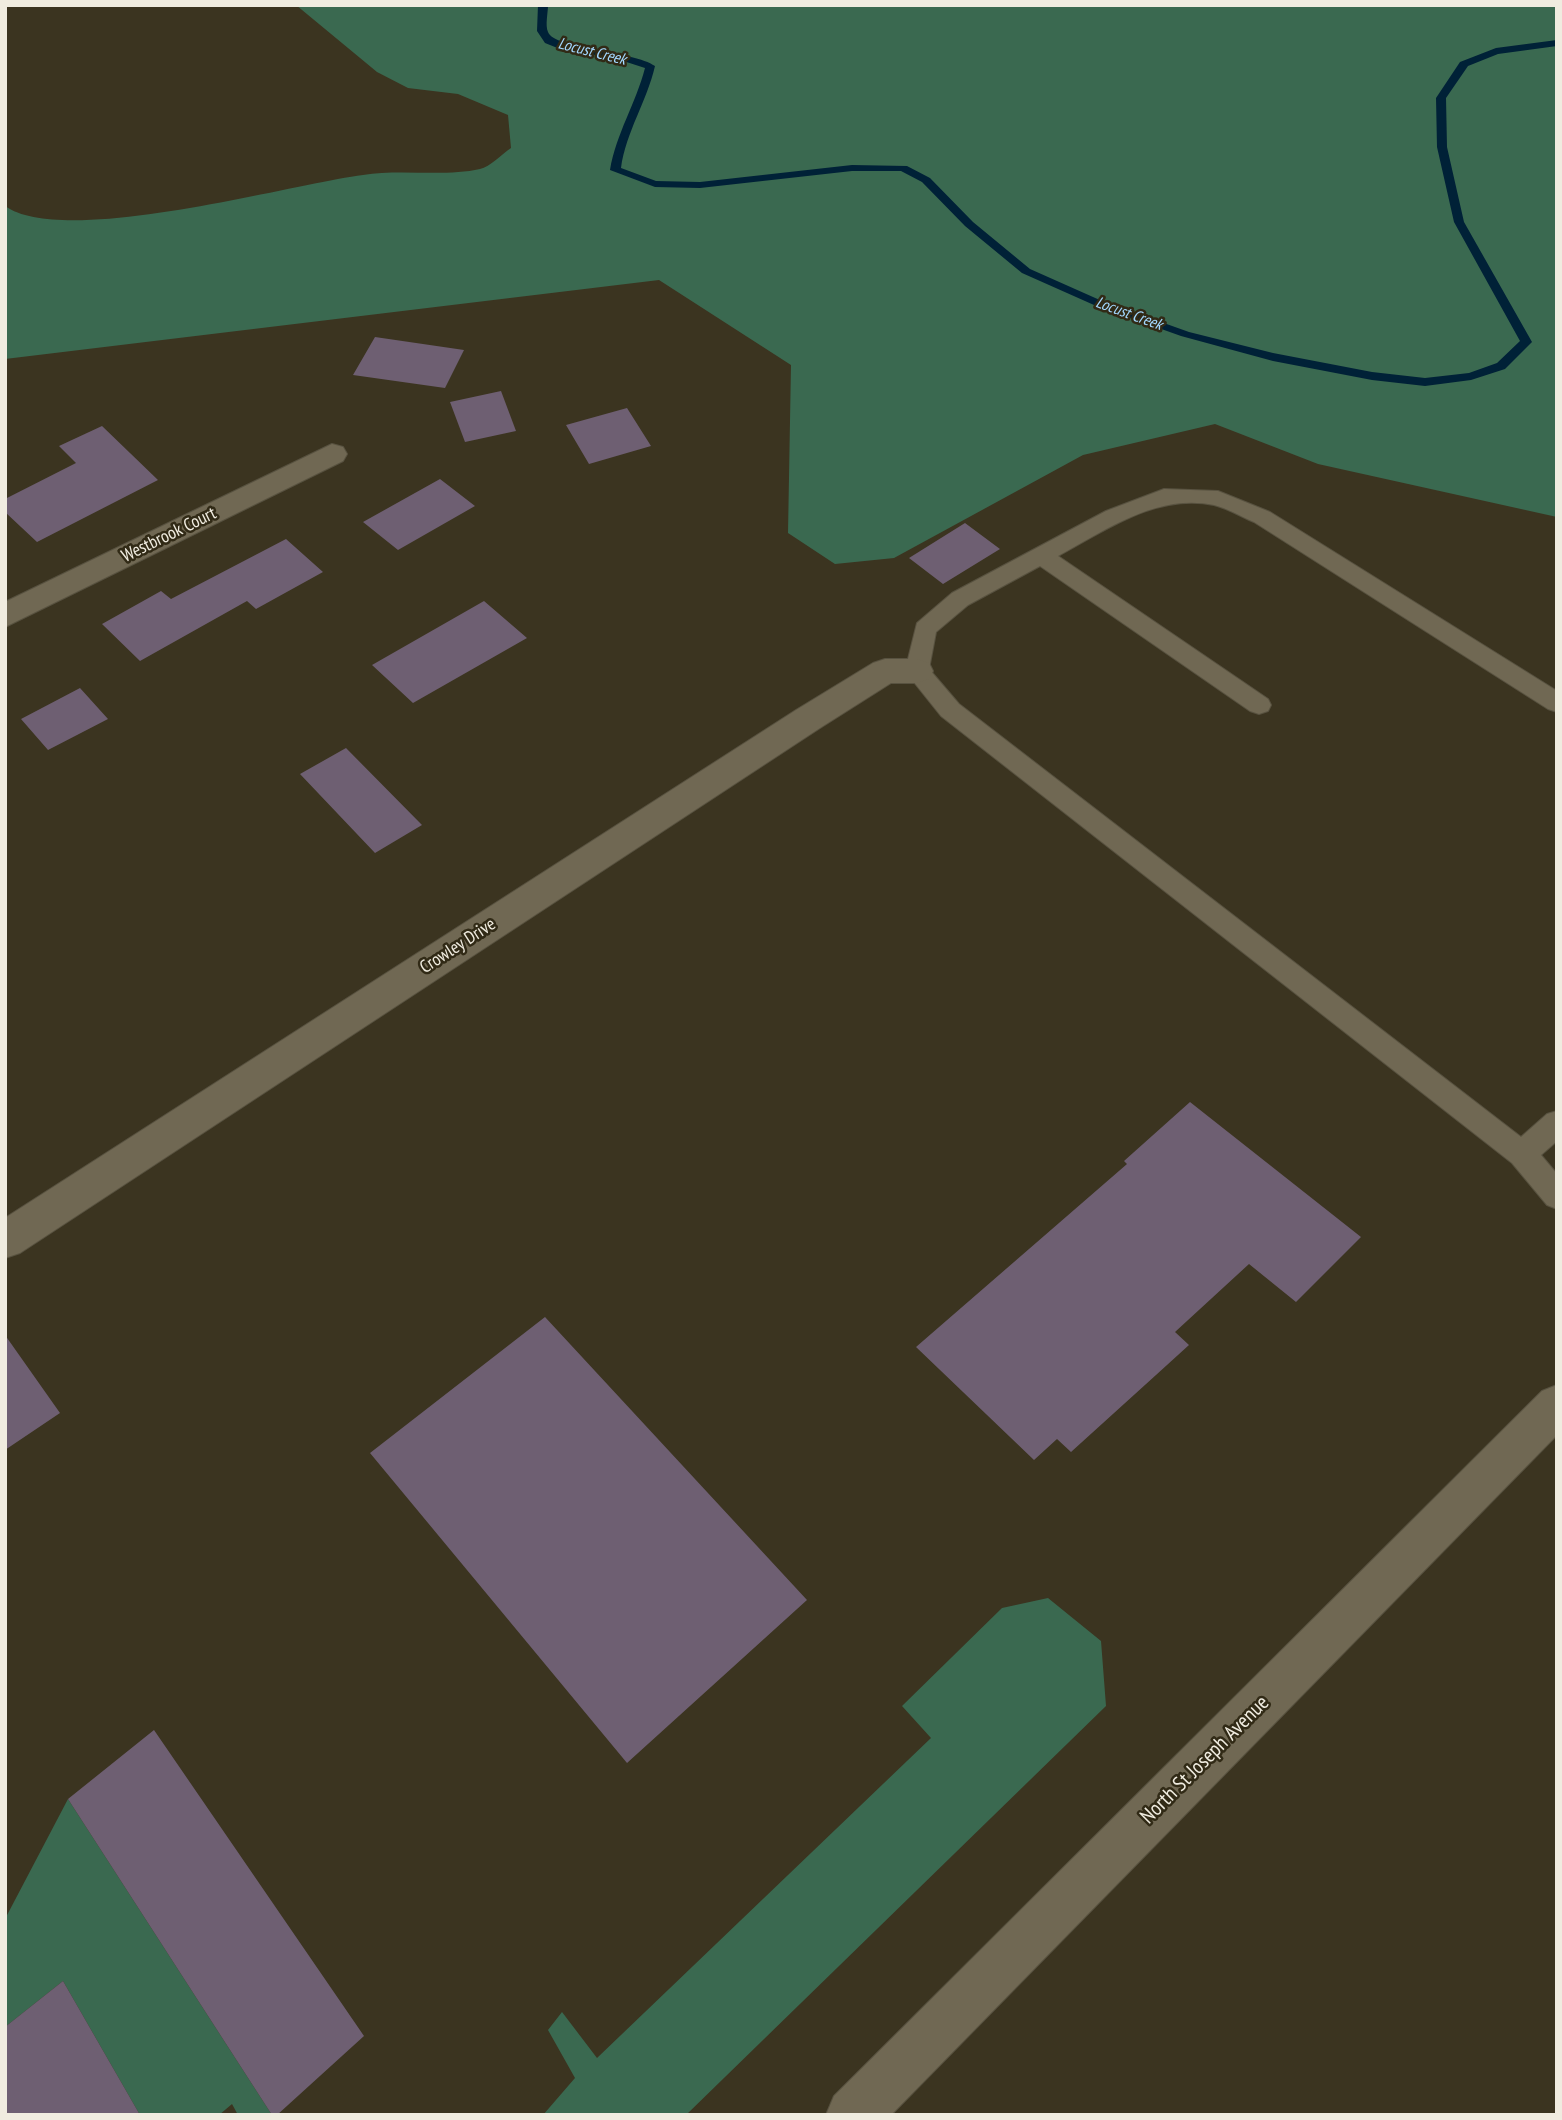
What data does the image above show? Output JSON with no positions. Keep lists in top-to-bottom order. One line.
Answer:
{"streets":{"street":["Westbrook Court","Crowley Drive","North St Joseph Avenue"]},"water":["Locust Creek"]}
